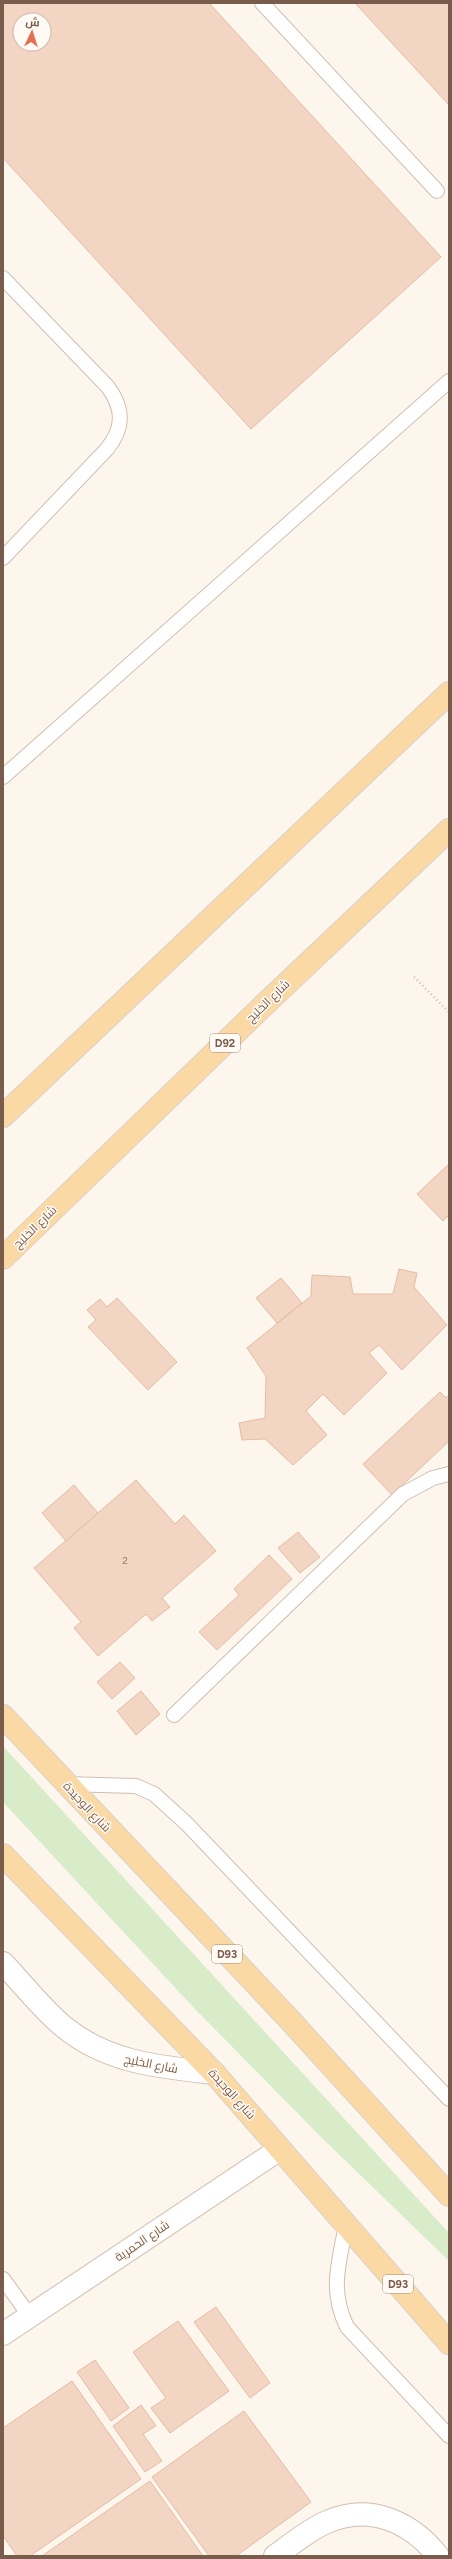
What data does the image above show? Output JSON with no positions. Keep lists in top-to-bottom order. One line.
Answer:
{"streets":{"main road":["شارع الخليج","D92","شارع الوحيدة","D93"],"street":["شارع الحمرية"]},"crossings":[["شارع الخليج","شارع الوحيدة"],["شارع الوحيدة","شارع الحمرية"]],"house_numbers":["2"],"north":"top"}
